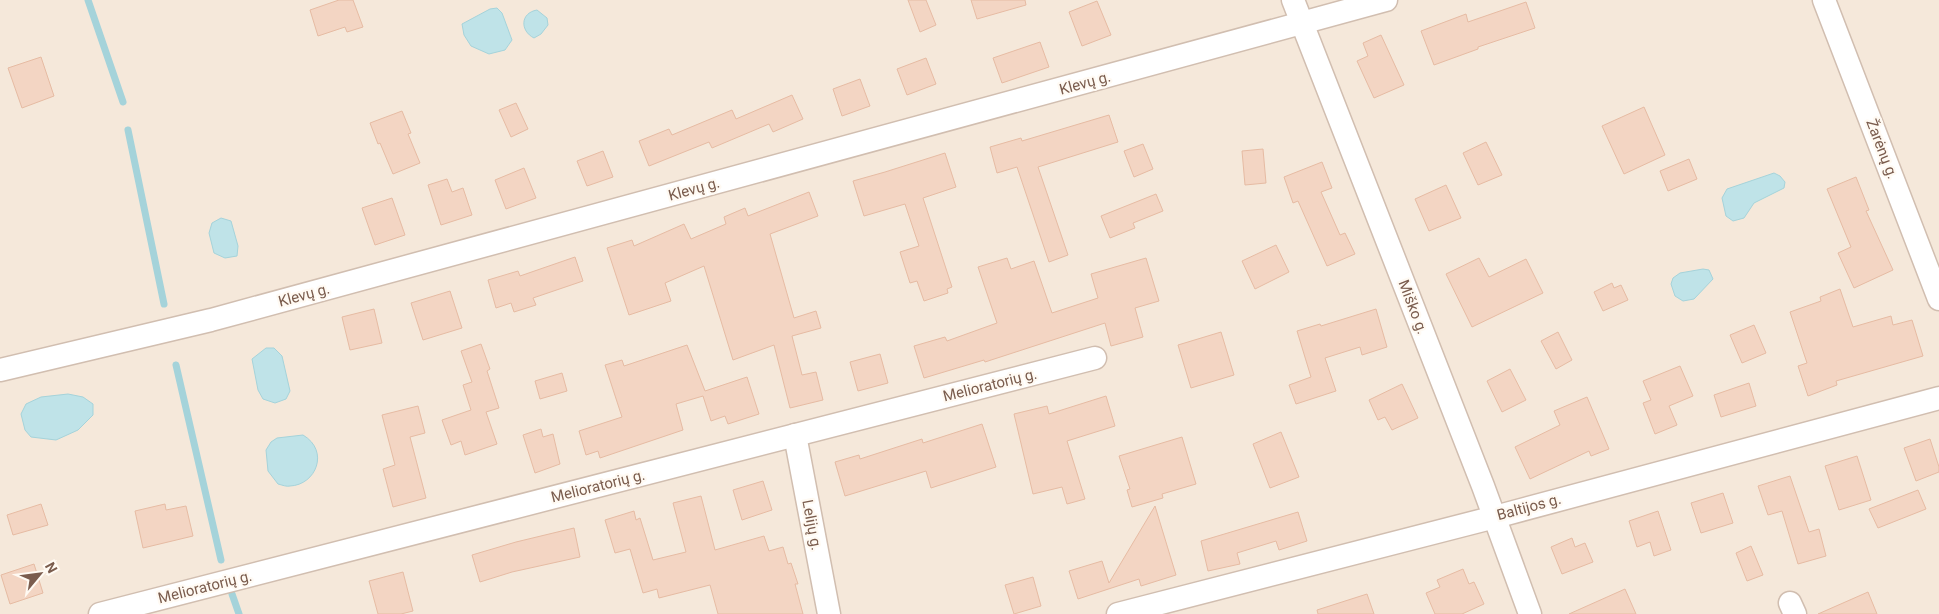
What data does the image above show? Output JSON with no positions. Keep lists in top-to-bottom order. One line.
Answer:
{"streets":{"street":["Klevų g.","Žarėnų g.","Miško g.","Melioratorių g.","Baltijos g.","Lelijų g."]},"crossings":[["Klevų g.","Miško g."],["Miško g.","Baltijos g."],["Melioratorių g.","Lelijų g."]],"north":"top right"}
